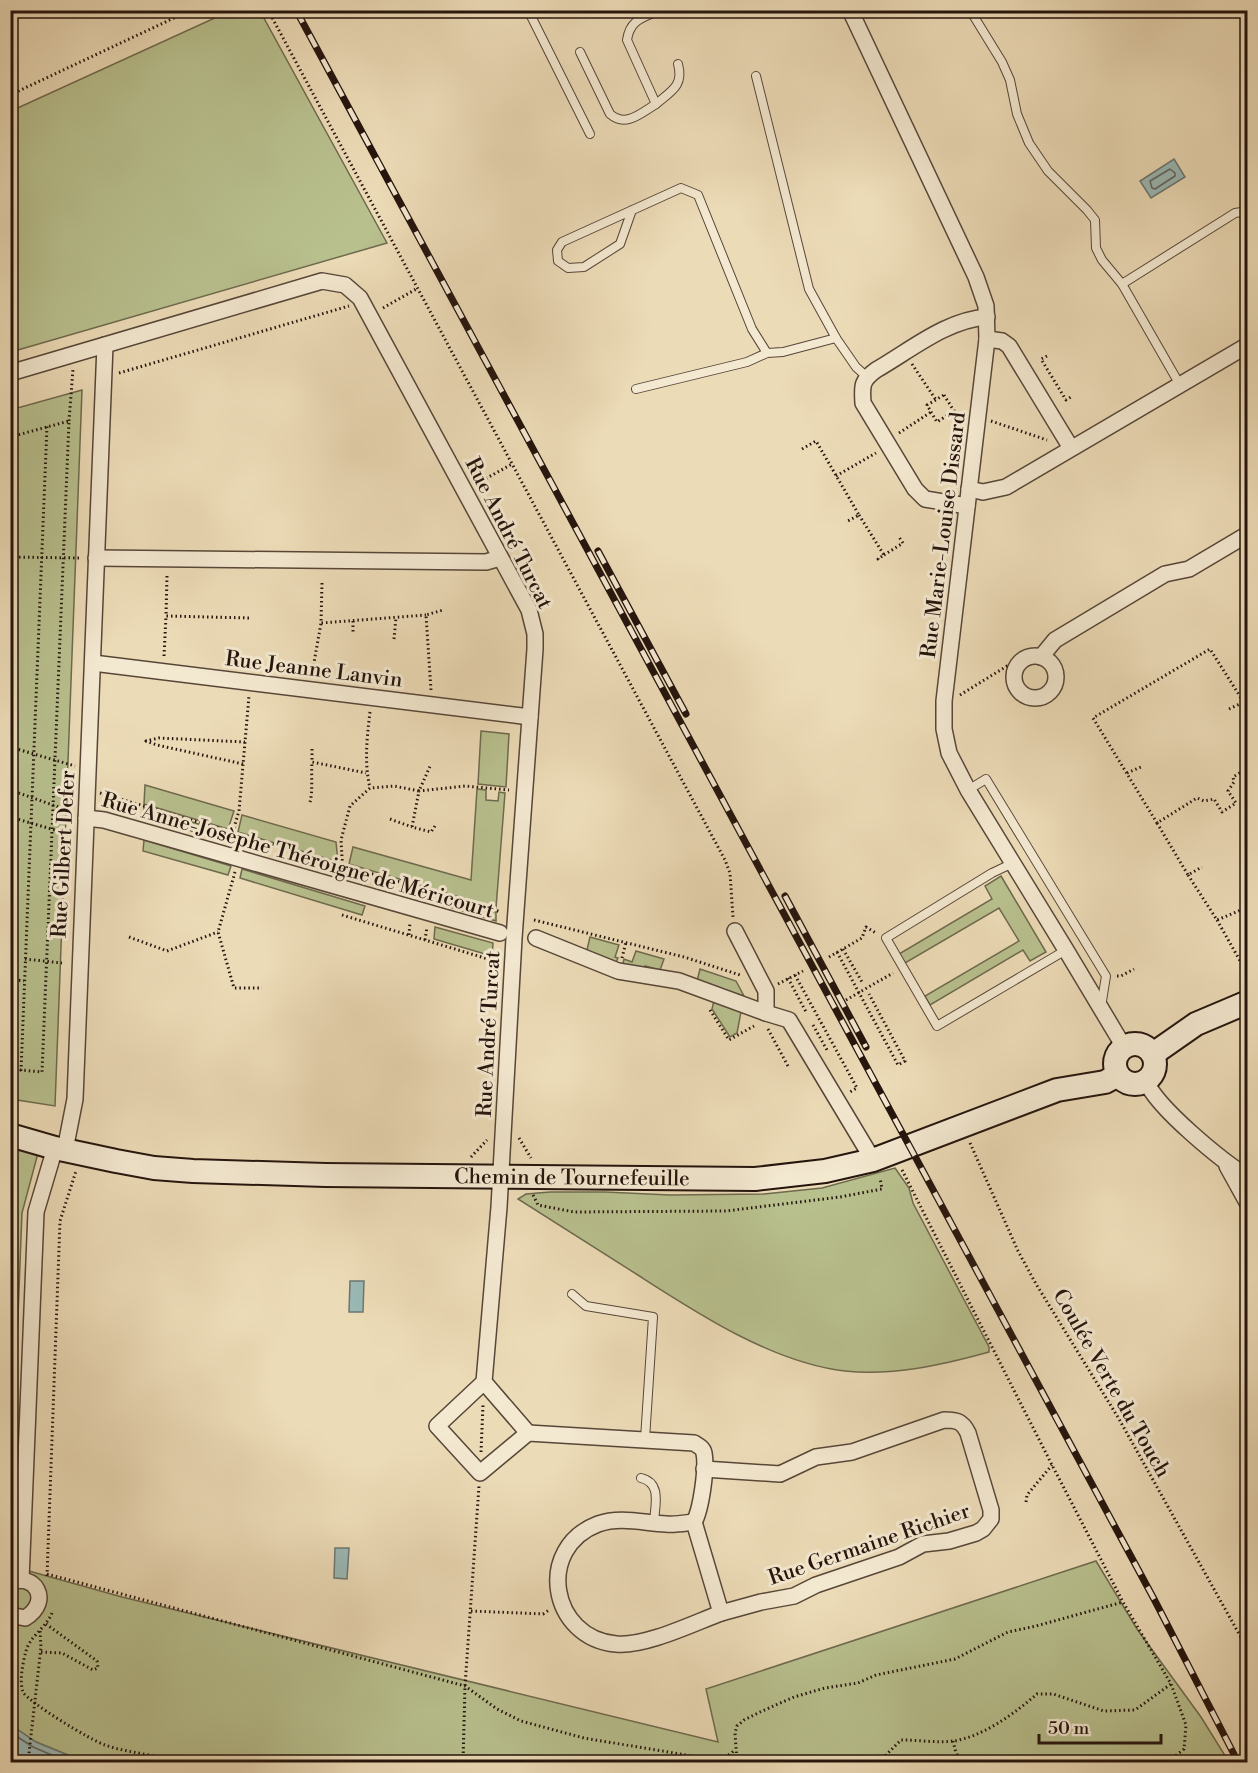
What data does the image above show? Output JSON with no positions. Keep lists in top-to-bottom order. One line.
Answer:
{"streets":{"street":["Rue André Turcat","Rue Marie-Louise Dissard","Rue Jeanne Lanvin","Rue Gilbert Defer","Rue Anne-Josèphe Théroigne de Méricourt","Chemin de Tournefeuille","Rue Germaine Richier"],"path":["Coulée Verte du Touch"]},"crossings":[["Rue André Turcat","Rue Jeanne Lanvin"],["Rue André Turcat","Rue Gilbert Defer"],["Rue André Turcat","Chemin de Tournefeuille"],["Rue Marie-Louise Dissard","Chemin de Tournefeuille"],["Rue Jeanne Lanvin","Rue Gilbert Defer"],["Rue Gilbert Defer","Rue Anne-Josèphe Théroigne de Méricourt"],["Rue Gilbert Defer","Chemin de Tournefeuille"],["Chemin de Tournefeuille","Coulée Verte du Touch"]],"scale_bar":"50 m"}
